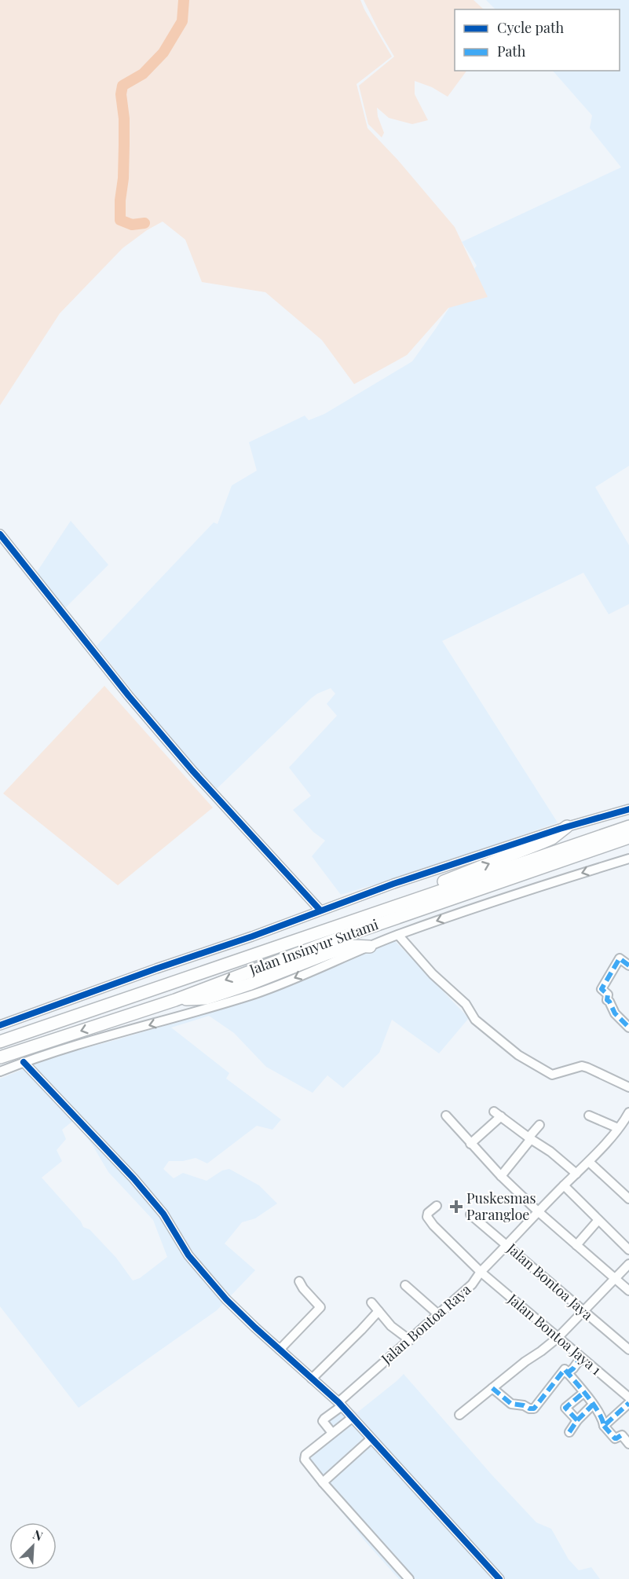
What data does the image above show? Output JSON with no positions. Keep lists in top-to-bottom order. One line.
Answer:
{"streets":{"highway":["Jalan Insinyur Sutami"],"street":["Jalan Bontoa Jaya","Jalan Bontoa Raya","Jalan Bontoa Jaya 1"]},"crossings":[["Jalan Bontoa Jaya","Jalan Bontoa Raya"],["Jalan Bontoa Raya","Jalan Bontoa Jaya 1"]],"places":{"health":["Puskesmas Parangloe"]},"legend":["Cycle path","Path"],"north":"top right"}
